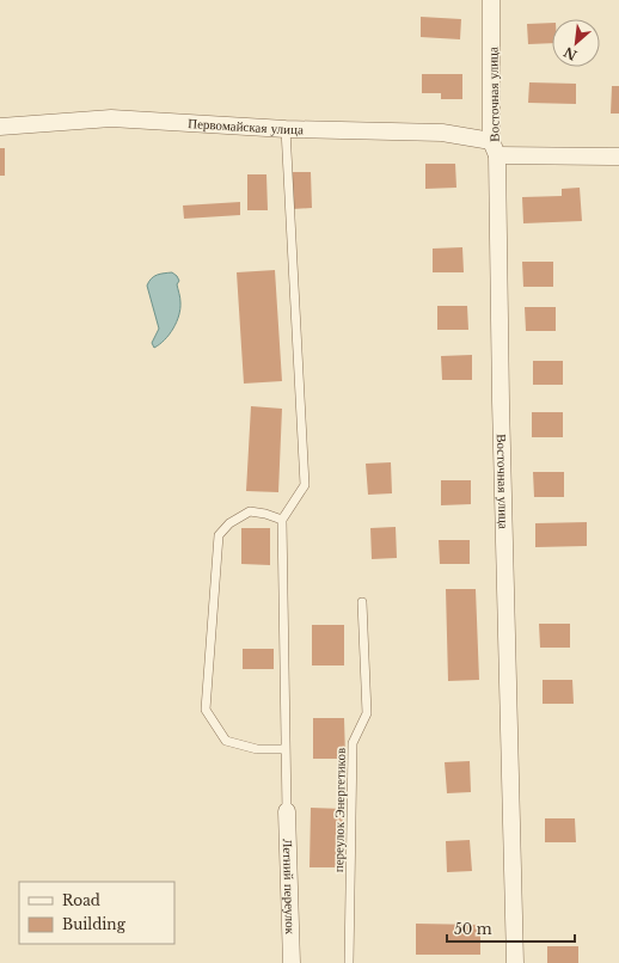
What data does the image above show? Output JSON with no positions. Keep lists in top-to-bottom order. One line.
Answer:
{"streets":{"street":["Восточная улица","Первомайская улица","Летний переулок"],"lane":["переулок Энергетиков"]},"crossings":[["Восточная улица","Первомайская улица"]],"legend":["Road","Building"],"scale_bar":"50 m","north":"bottom left"}
